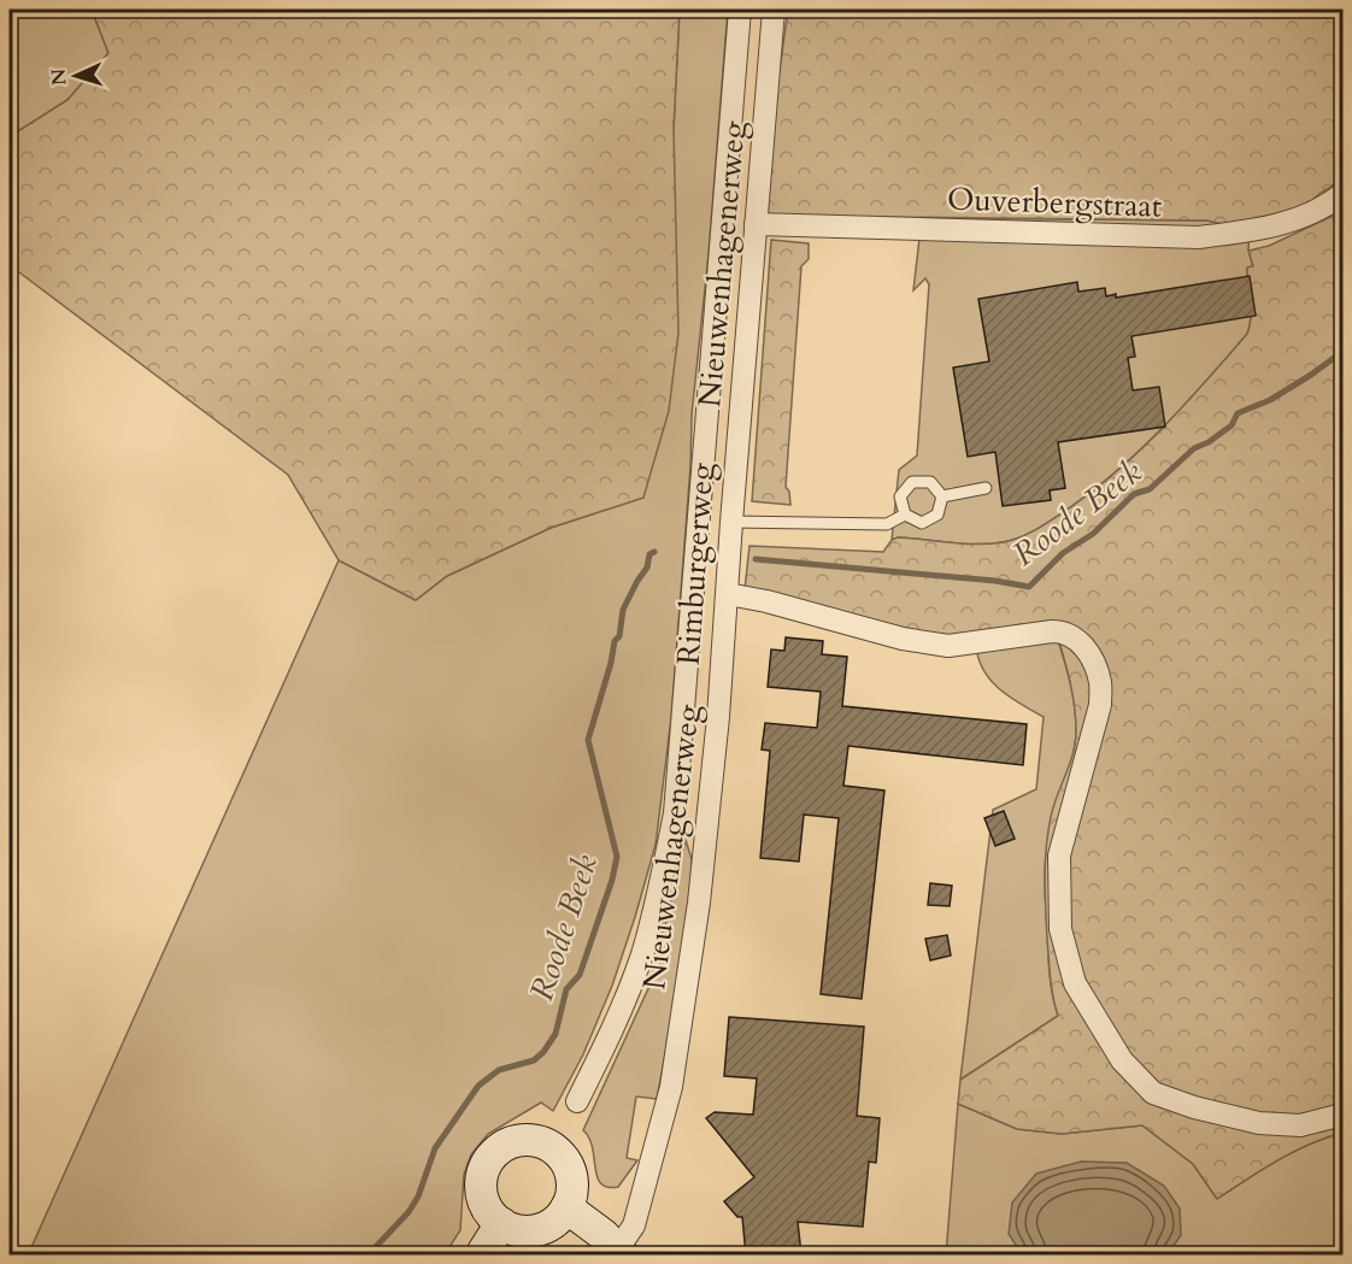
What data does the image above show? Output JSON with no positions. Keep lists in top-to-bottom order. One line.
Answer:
{"streets":{"street":["Ouverbergstraat","Nieuwenhagenerweg","Rimburgerweg"]},"crossings":[["Ouverbergstraat","Nieuwenhagenerweg"]],"water":["Roode Beek"],"north":"left"}
